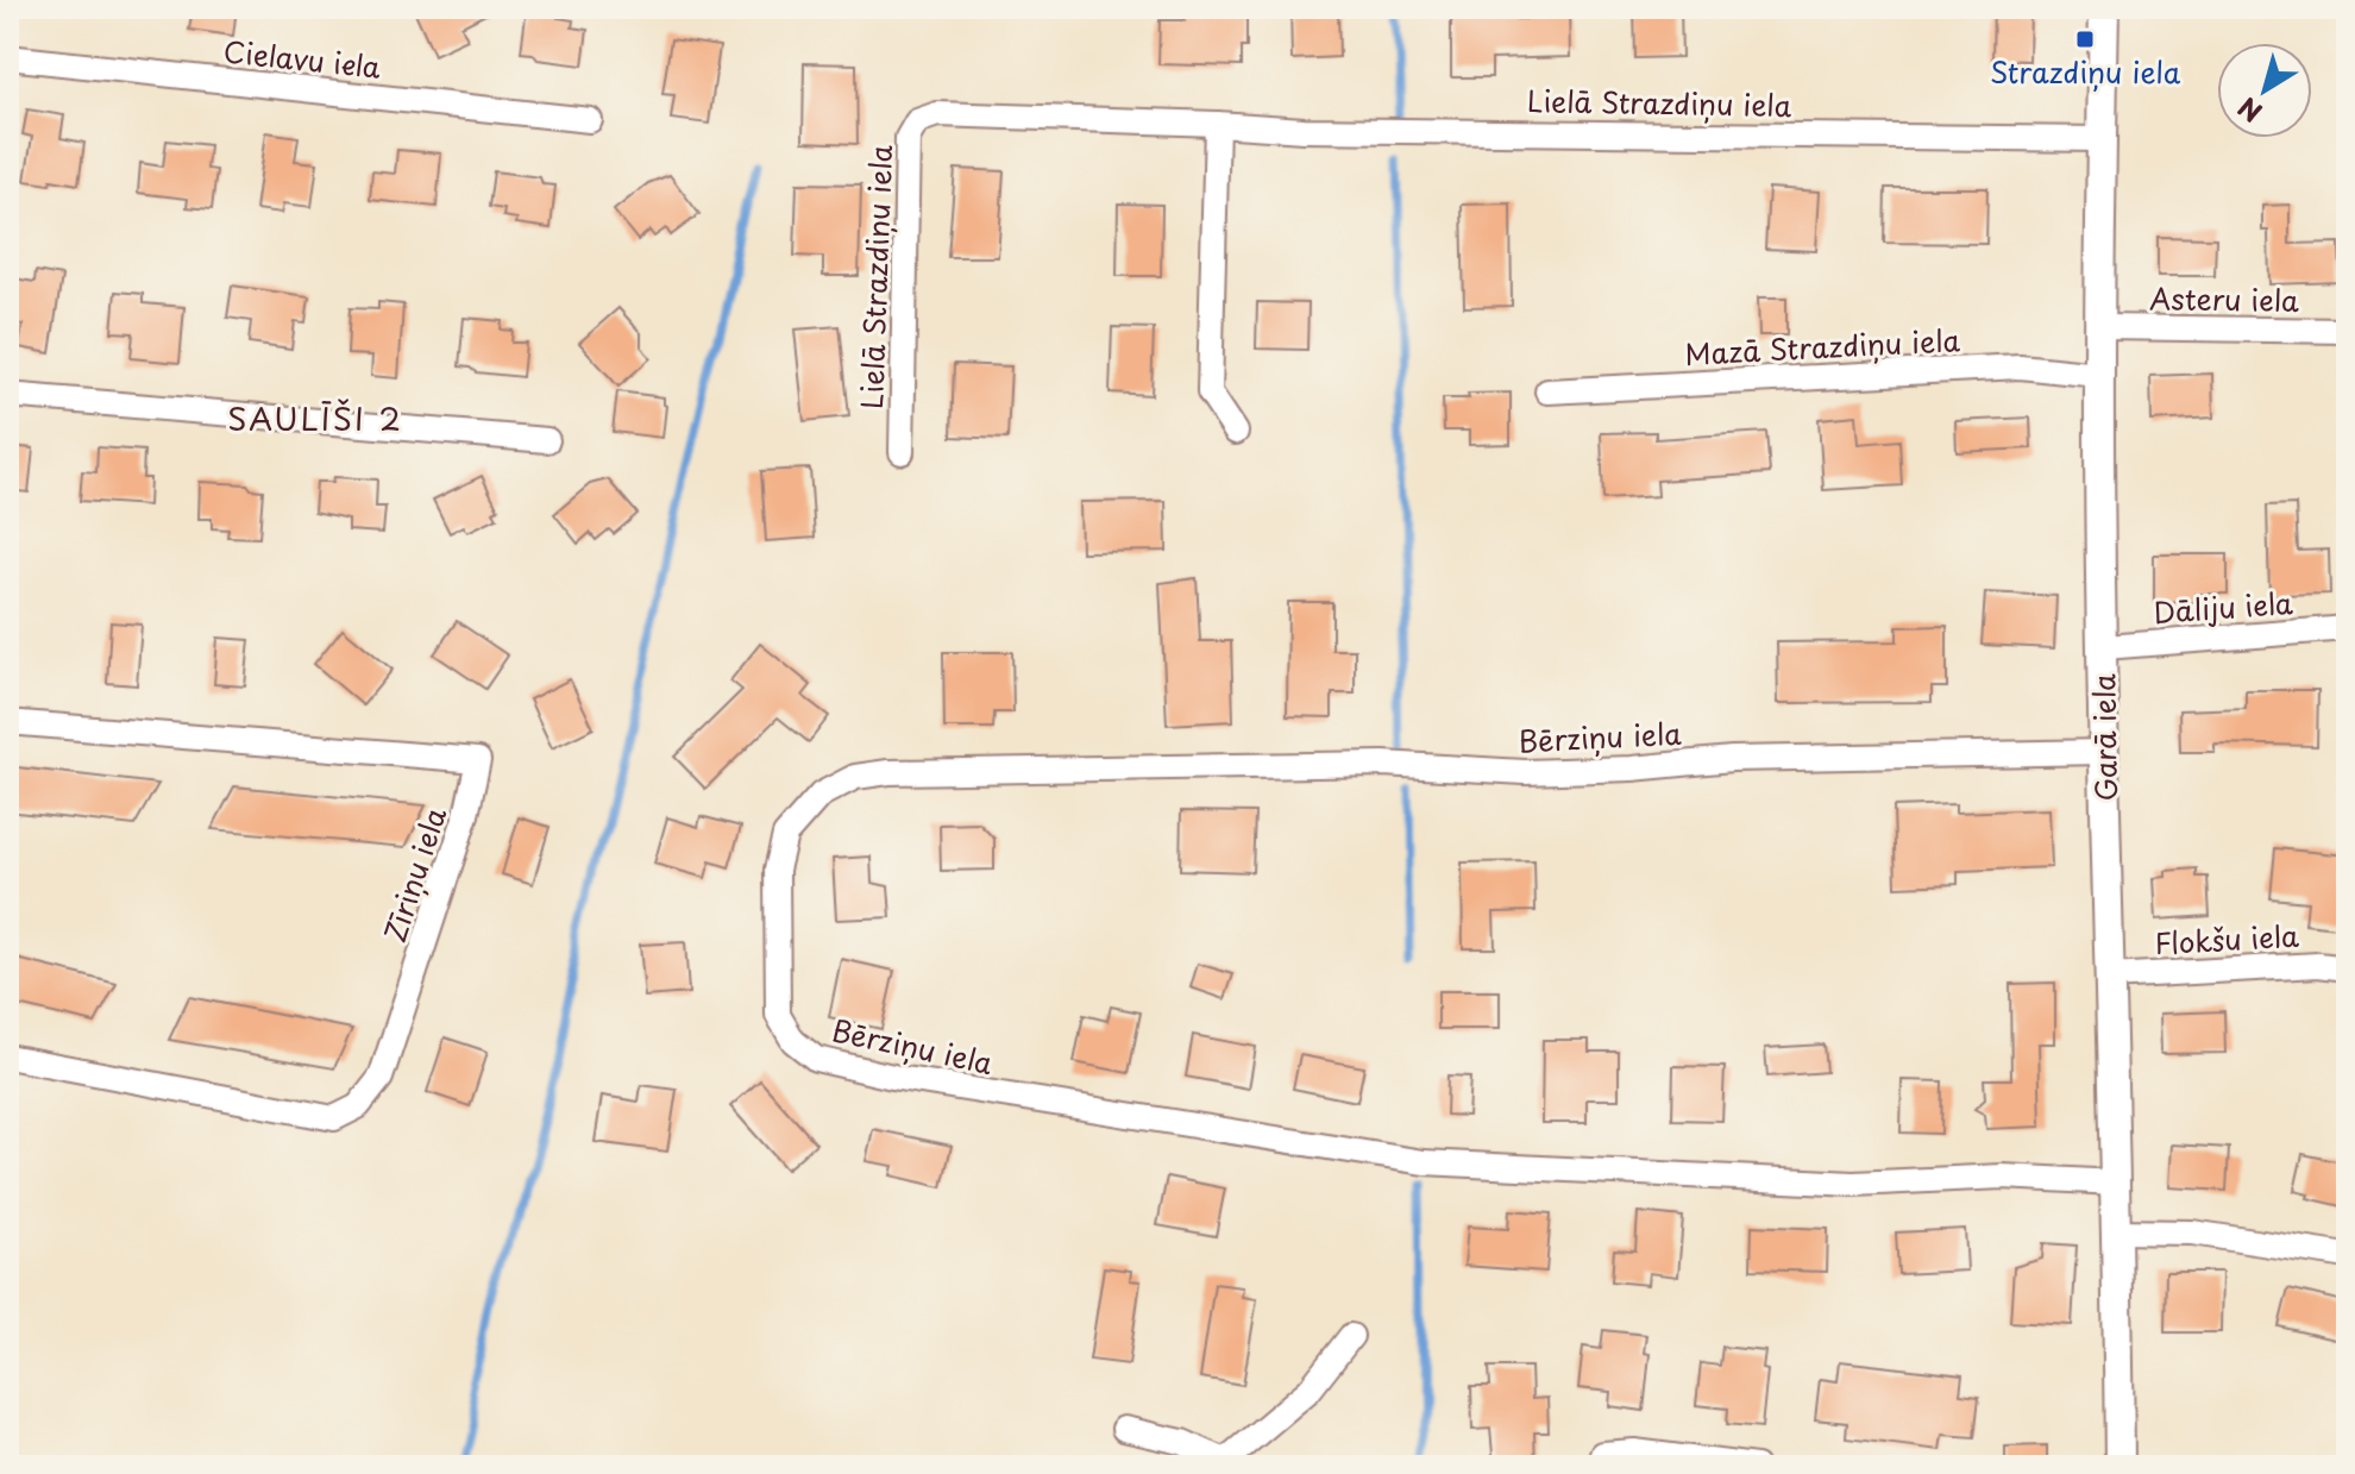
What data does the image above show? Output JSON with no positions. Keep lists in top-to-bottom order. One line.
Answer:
{"streets":{"street":["Cielavu iela","Lielā Strazdiņu iela","Asteru iela","Mazā Strazdiņu iela","Dāliju iela","Bērziņu iela","Garā iela","Zīriņu iela","Flokšu iela"]},"crossings":[["Lielā Strazdiņu iela","Garā iela"],["Asteru iela","Garā iela"],["Mazā Strazdiņu iela","Garā iela"],["Dāliju iela","Garā iela"],["Bērziņu iela","Garā iela"],["Garā iela","Flokšu iela"]],"districts":["SAULĪŠI 2"],"places":{"transit":["Strazdiņu iela"]},"north":"bottom left"}
